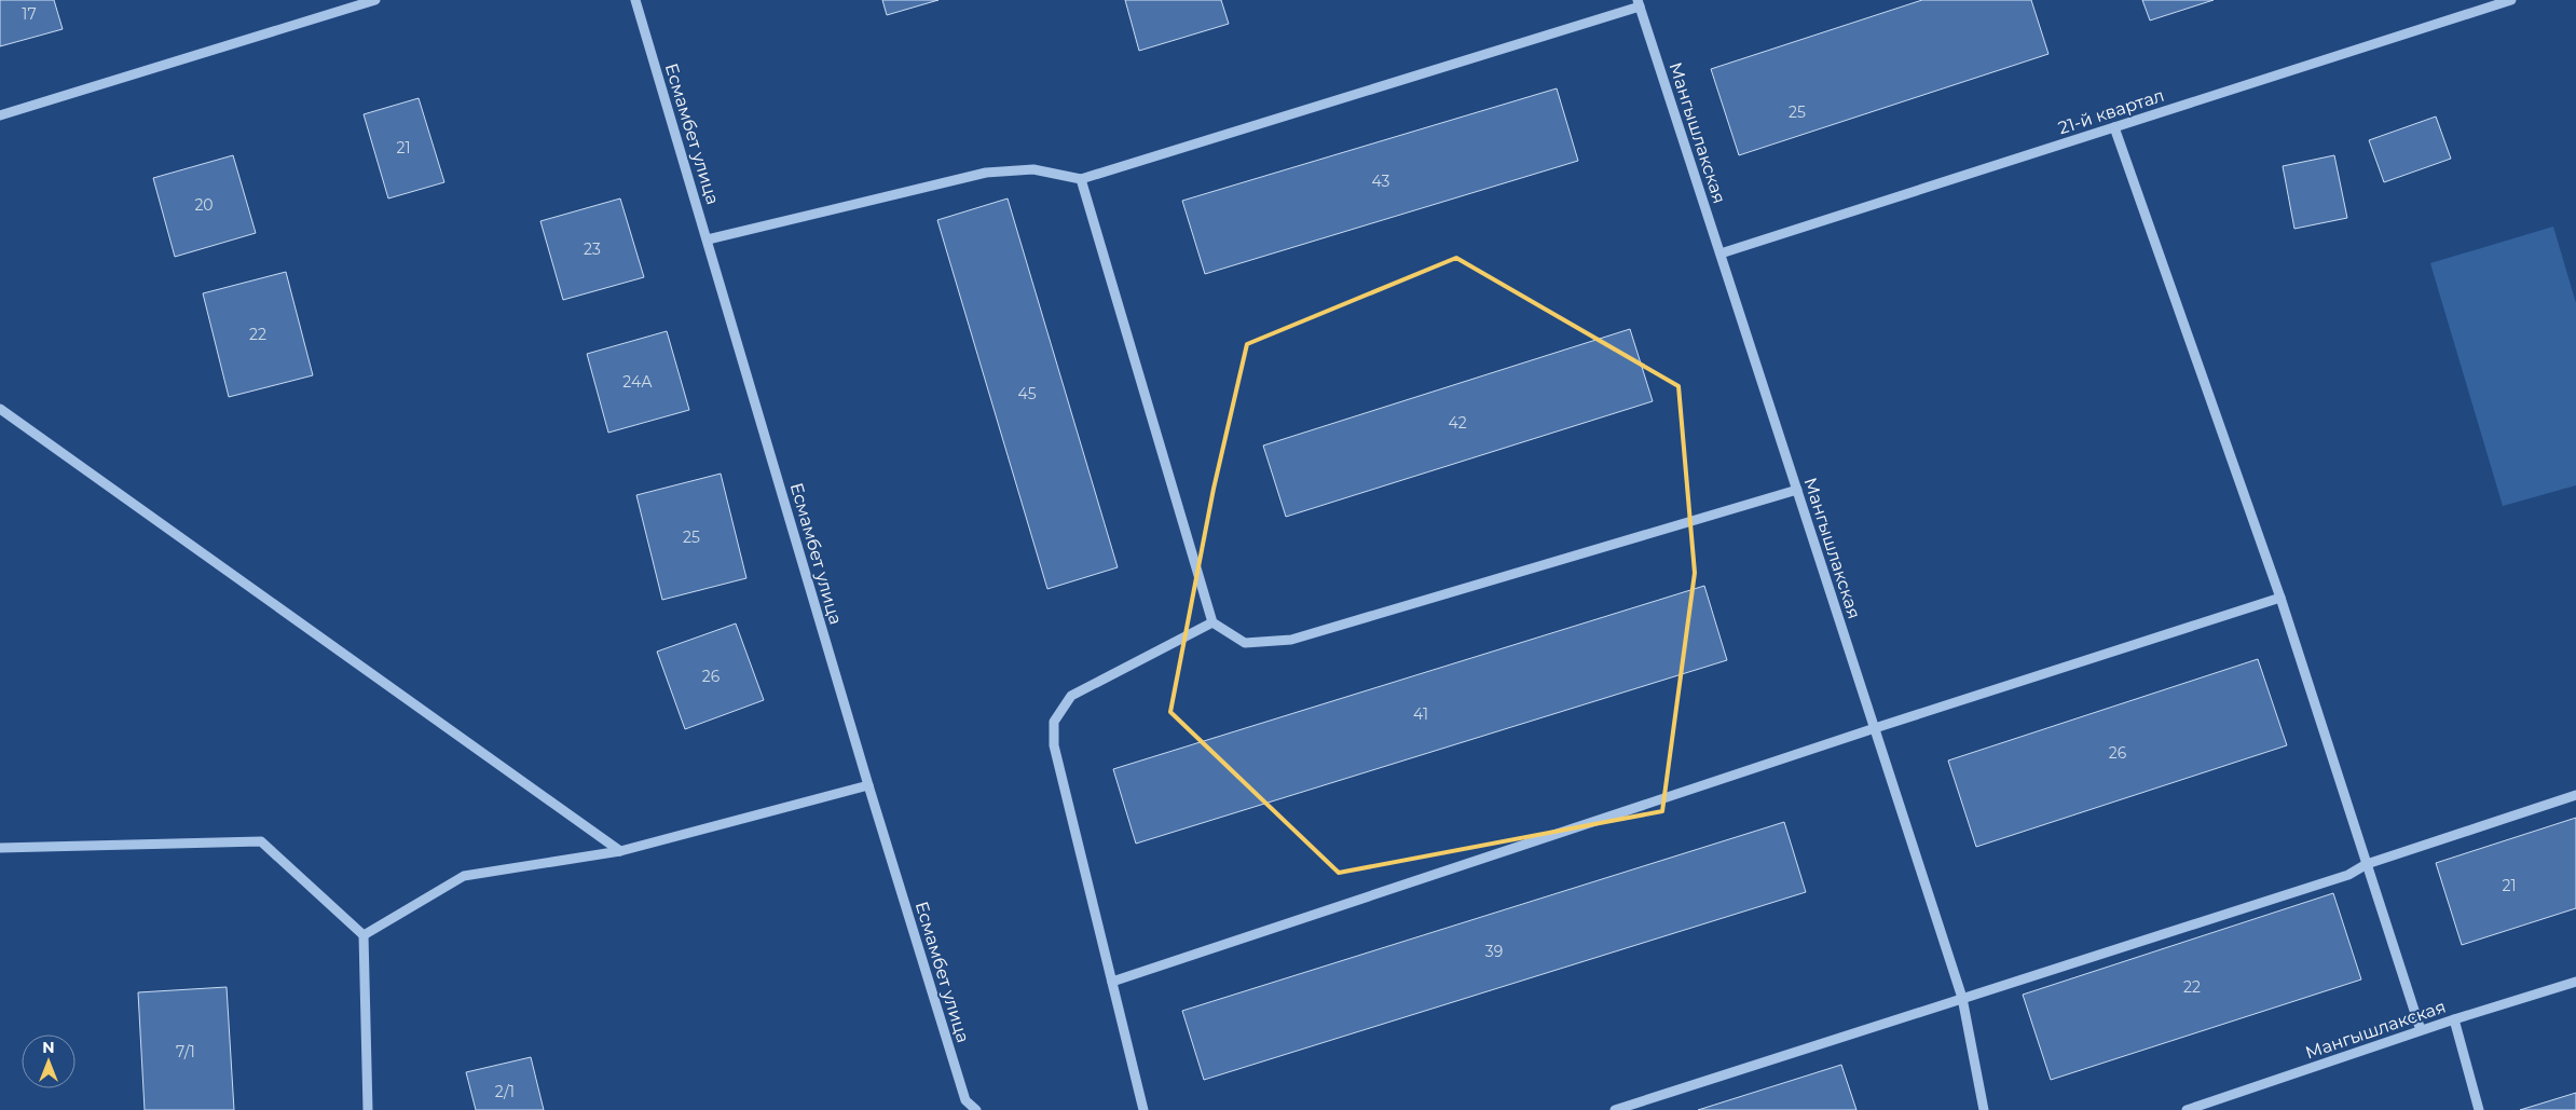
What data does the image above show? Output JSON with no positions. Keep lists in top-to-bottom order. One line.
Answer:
{"streets":{"street":["21-й квартал","Мангышлакская","Есмамбет улица"]},"crossings":[["21-й квартал","Мангышлакская"]],"house_numbers":["17","25","21","43","20","23","22","24А","45","42","25","26","41","26","21","39","22","7/1","2/1"],"north":"top"}
